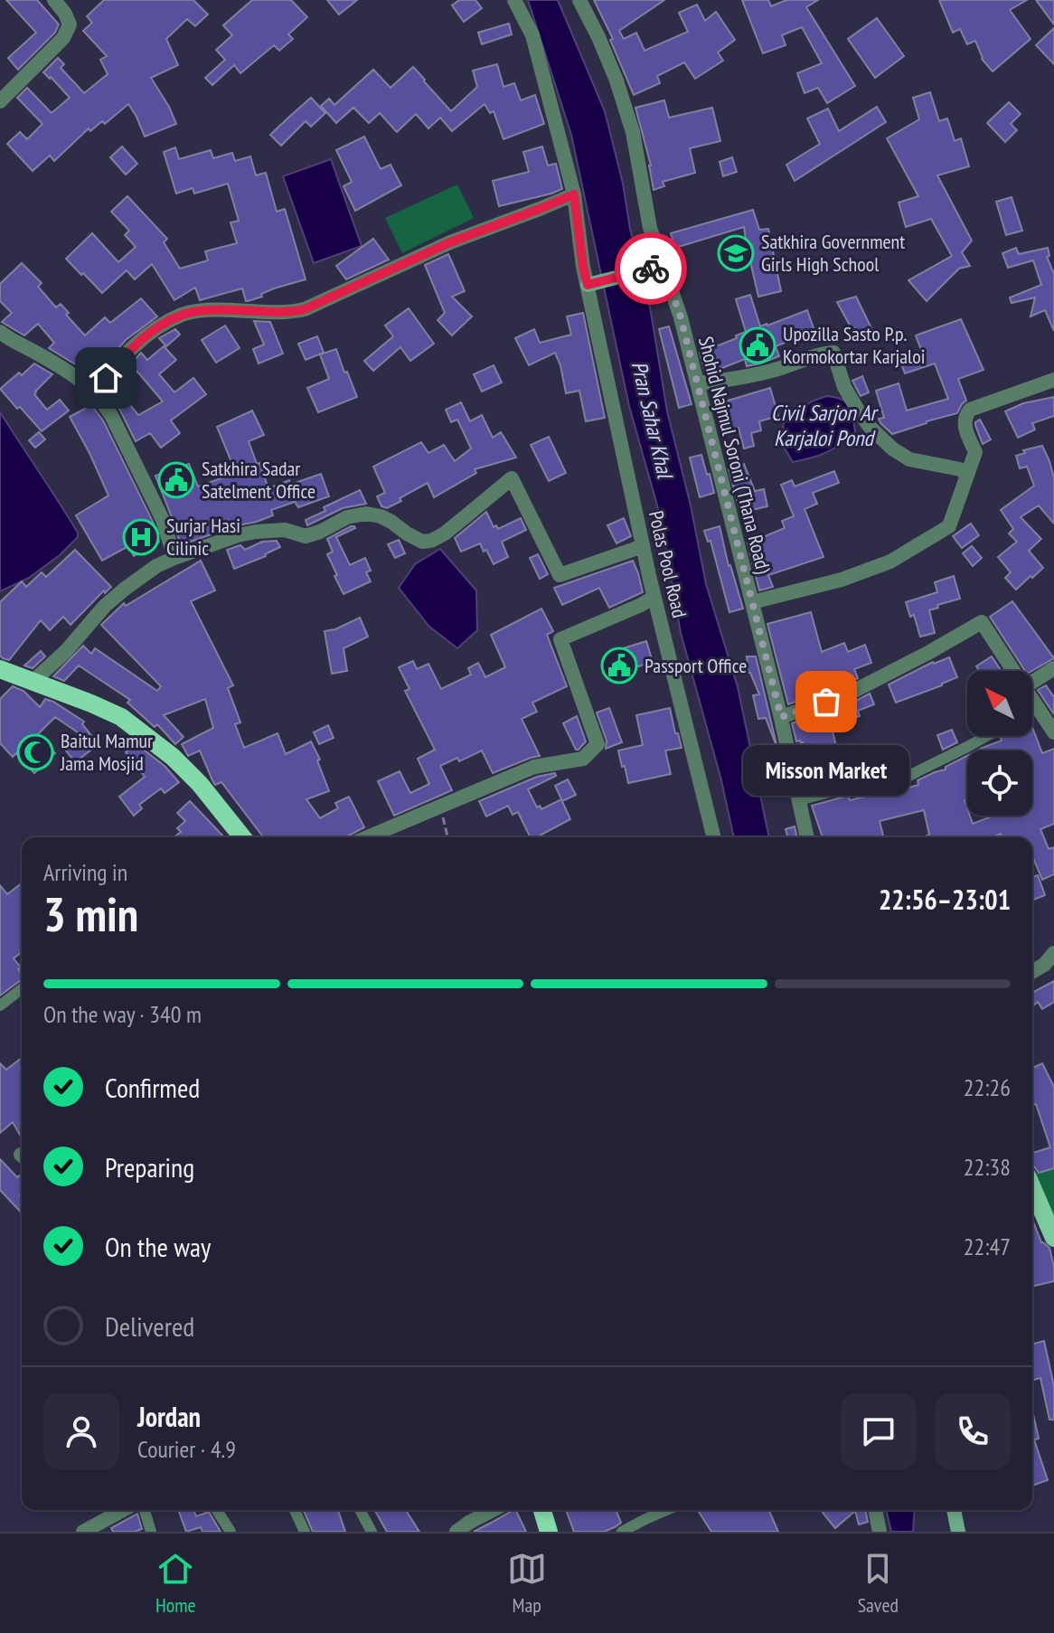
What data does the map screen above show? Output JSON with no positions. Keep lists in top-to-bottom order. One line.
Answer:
{"streets":{"street":["Shohid Najmul Soroni (Thana Road)","Polas Pool Road"]},"water":["Civil Sarjon Ar Karjaloi Pond","Pran Sahar Khal"],"places":{"school or university":["Satkhira Government Girls High School"],"public building":["Upozilla Sasto P.p. Kormokortar Karjaloi","Satkhira Sadar Satelment Office","Passport Office"],"hospital":["Surjar Hasi Cilinic"],"other":["Misson Market"],"mosque":["Baitul Mamur Jama Mosjid"]},"north":"top left","page":{"bubble":"Misson Market","heading":["3 min","Arriving in","22:56–23:01"],"panel":["Jordan","Courier · 4.9"],"bar":"On the way · 340 m","list":[["Confirmed","22:26"],["Preparing","22:38"],["On the way","22:47"],"Delivered"],"tabs":["Home","Map","Saved"]}}
